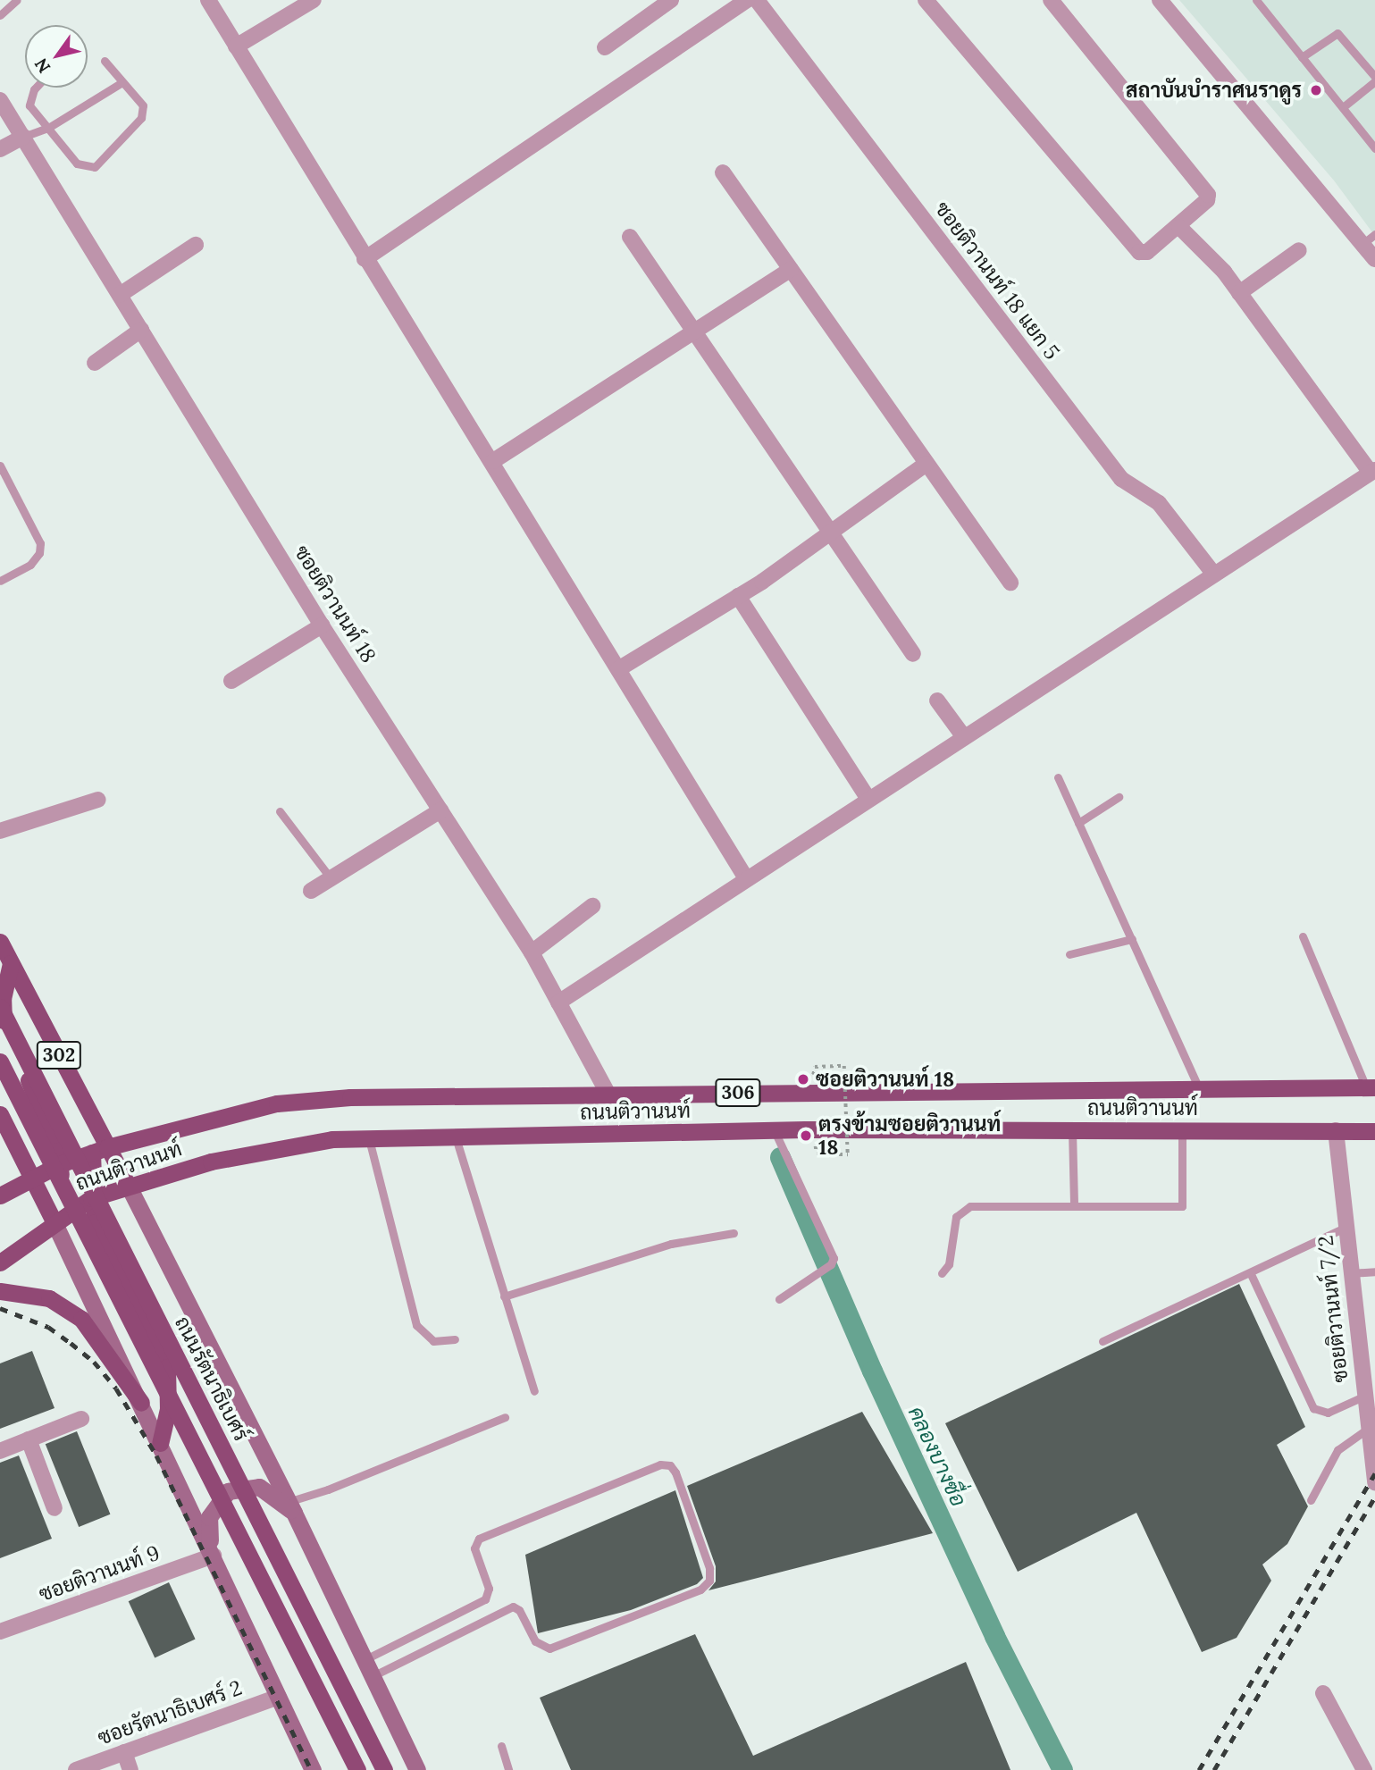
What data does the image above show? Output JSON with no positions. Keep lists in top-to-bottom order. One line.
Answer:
{"streets":{"main road":["302","306","ถนนติวานนท์","ถนนรัตนาธิเบศร์"],"street":["ซอยติวานนท์ 18 แยก 5","ซอยติวานนท์ 18","ซอยติวานนท์ 7/2","ซอยติวานนท์ 9","ซอยรัตนาธิเบศร์ 2"]},"crossings":[["ซอยติวานนท์ 18","ถนนติวานนท์"],["302","ถนนติวานนท์"],["302","ถนนรัตนาธิเบศร์"],["ถนนติวานนท์","ซอยติวานนท์ 7/2"],["ถนนติวานนท์","ถนนรัตนาธิเบศร์"]],"water":["คลองบางซื่อ"],"places":["สถาบันบำราศนราดูร","ซอยติวานนท์ 18","ตรงข้ามซอยติวานนท์ 18"],"north":"bottom left"}
